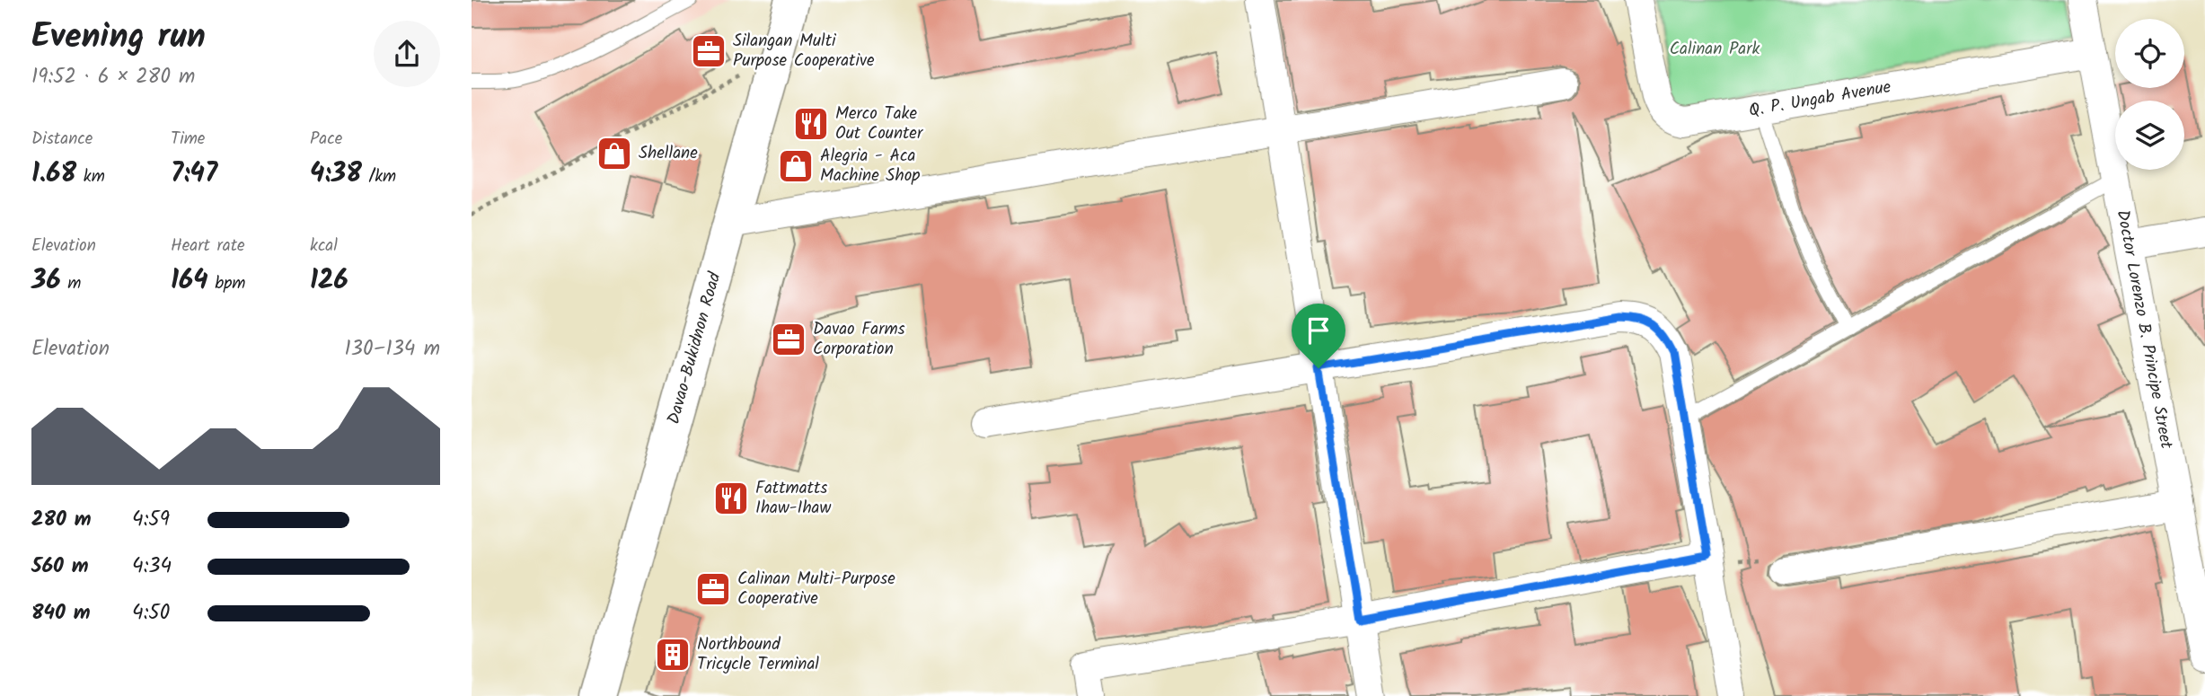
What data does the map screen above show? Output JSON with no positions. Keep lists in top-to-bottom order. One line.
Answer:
{"streets":{"highway":["Davao-Bukidnon Road"],"street":["Q. P. Ungab Avenue","Doctor Lorenzo B. Principe Street"]},"crossings":[["Q. P. Ungab Avenue","Doctor Lorenzo B. Principe Street"]],"parks":["Calinan Park"],"places":{"office":["Silangan Multi Purpose Cooperative","Davao Farms Corporation","Calinan Multi-Purpose Cooperative"],"restaurant":["Merco Take Out Counter","Fattmatts Ihaw-Ihaw"],"shop":["Shellane","Alegria - Aca Machine Shop"],"building":["Northbound Tricycle Terminal"]},"page":{"heading":["Evening run","19:52 · 6 × 280 m"],"stats":[["Distance","1.68 km"],["Time","7:47"],["Pace","4:38 /km"],["Elevation","36 m"],["Heart rate","164 bpm"],["kcal","126"]],"chart":["Elevation","130–134 m"],"list":[{"name":"280 m","note":"4:59"},{"name":"560 m","note":"4:34"},{"name":"840 m","note":"4:50"}]}}
